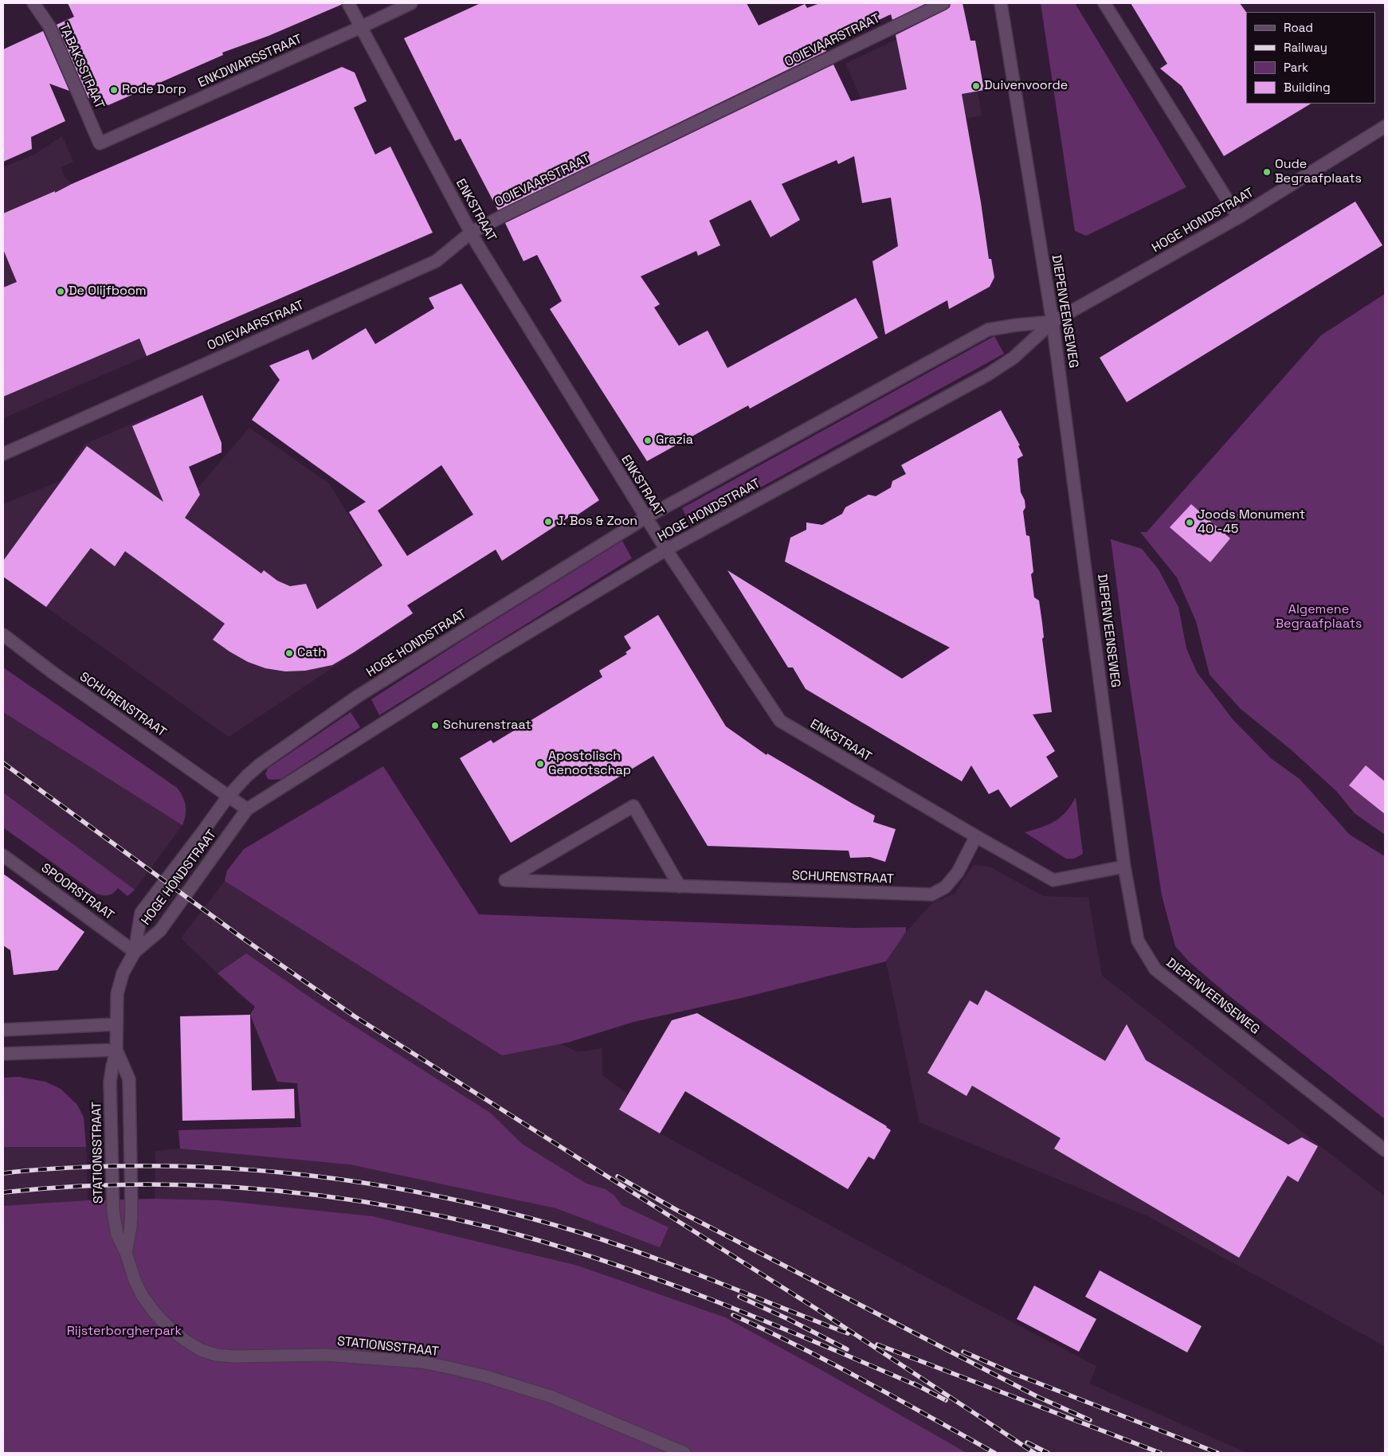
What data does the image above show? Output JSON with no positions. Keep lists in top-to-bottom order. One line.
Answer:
{"streets":{"street":["OOIEVAARSTRAAT","ENKDWARSSTRAAT","TABAKSSTRAAT","ENKSTRAAT","HOGE HONDSTRAAT","DIEPENVEENSEWEG","SCHURENSTRAAT","SPOORSTRAAT","STATIONSSTRAAT"]},"crossings":[["OOIEVAARSTRAAT","ENKSTRAAT"],["ENKDWARSSTRAAT","TABAKSSTRAAT"],["ENKDWARSSTRAAT","ENKSTRAAT"],["ENKSTRAAT","HOGE HONDSTRAAT"],["ENKSTRAAT","DIEPENVEENSEWEG"],["ENKSTRAAT","SCHURENSTRAAT"],["HOGE HONDSTRAAT","DIEPENVEENSEWEG"],["HOGE HONDSTRAAT","SCHURENSTRAAT"],["HOGE HONDSTRAAT","SPOORSTRAAT"],["HOGE HONDSTRAAT","STATIONSSTRAAT"],["SPOORSTRAAT","STATIONSSTRAAT"]],"parks":["Algemene Begraafplaats","Rijsterborgherpark"],"places":["Duivenvoorde","Rode Dorp","Oude Begraafplaats","De Olijfboom","Grazia","J. Bos & Zoon","Joods Monument 40 -45","Cath","Schurenstraat","Apostolisch Genootschap"],"legend":["Road","Railway","Park","Building"]}
